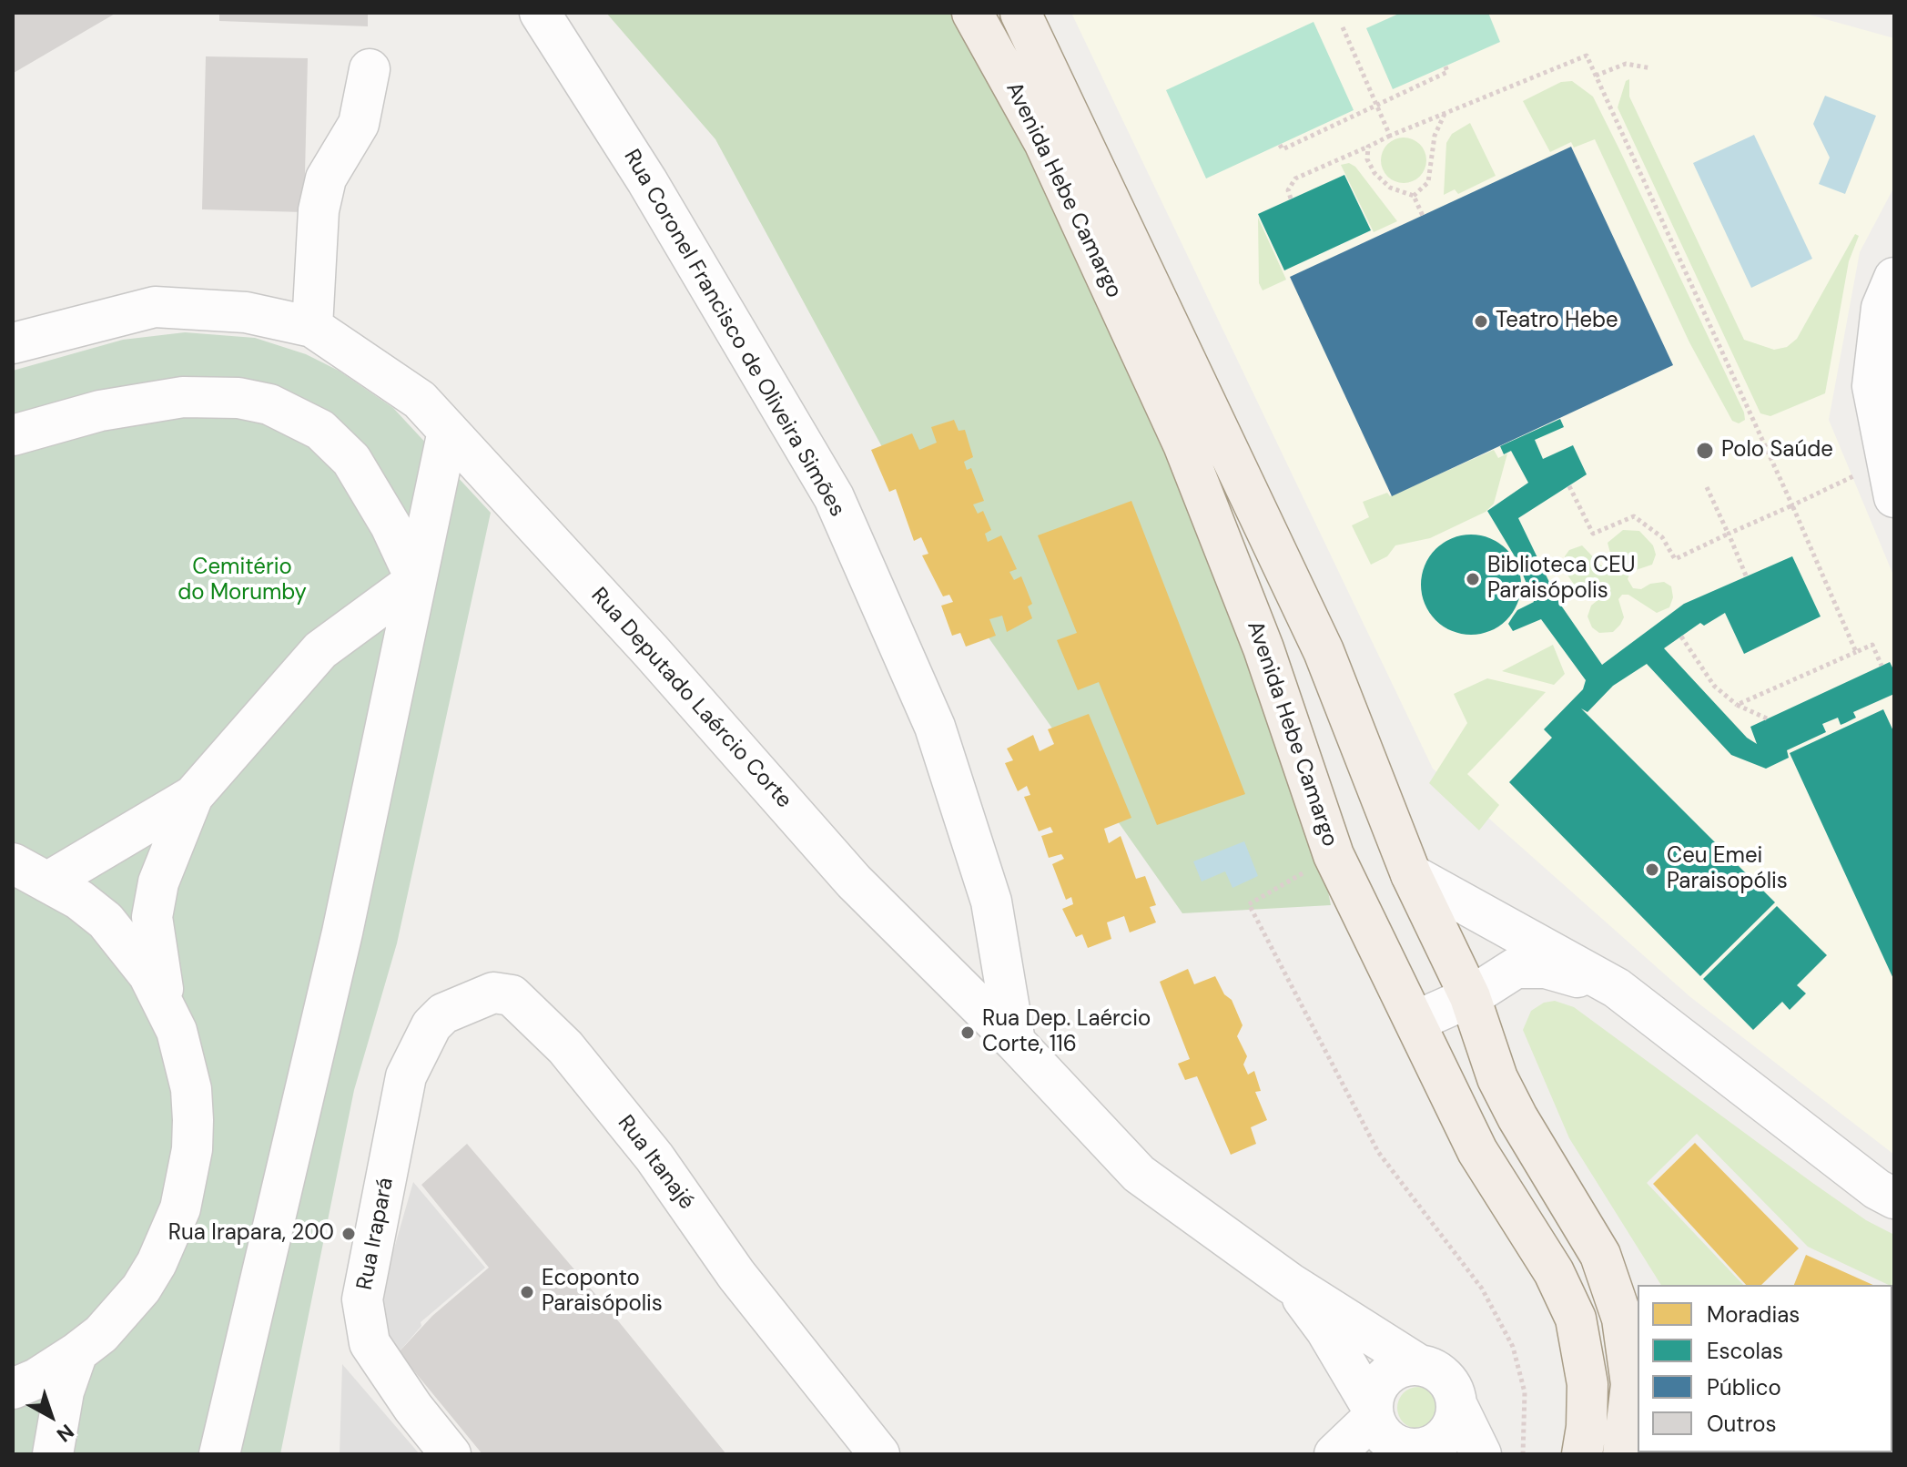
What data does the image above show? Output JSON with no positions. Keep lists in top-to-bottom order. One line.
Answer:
{"streets":{"main road":["Avenida Hebe Camargo"],"street":["Rua Coronel Francisco de Oliveira Simões","Rua Deputado Laércio Corte","Rua Itanajé","Rua Irapará"]},"crossings":[["Rua Coronel Francisco de Oliveira Simões","Rua Deputado Laércio Corte"],["Rua Itanajé","Rua Irapará"]],"parks":["Cemitério do Morumby"],"places":["Teatro Hebe","Polo Saúde","Biblioteca CEU Paraisópolis","Ceu Emei Paraisopólis","Rua Dep. Laércio Corte, 116","Rua Irapara, 200","Ecoponto Paraisópolis"],"legend":["Moradias","Escolas","Público","Outros"],"north":"bottom right"}
